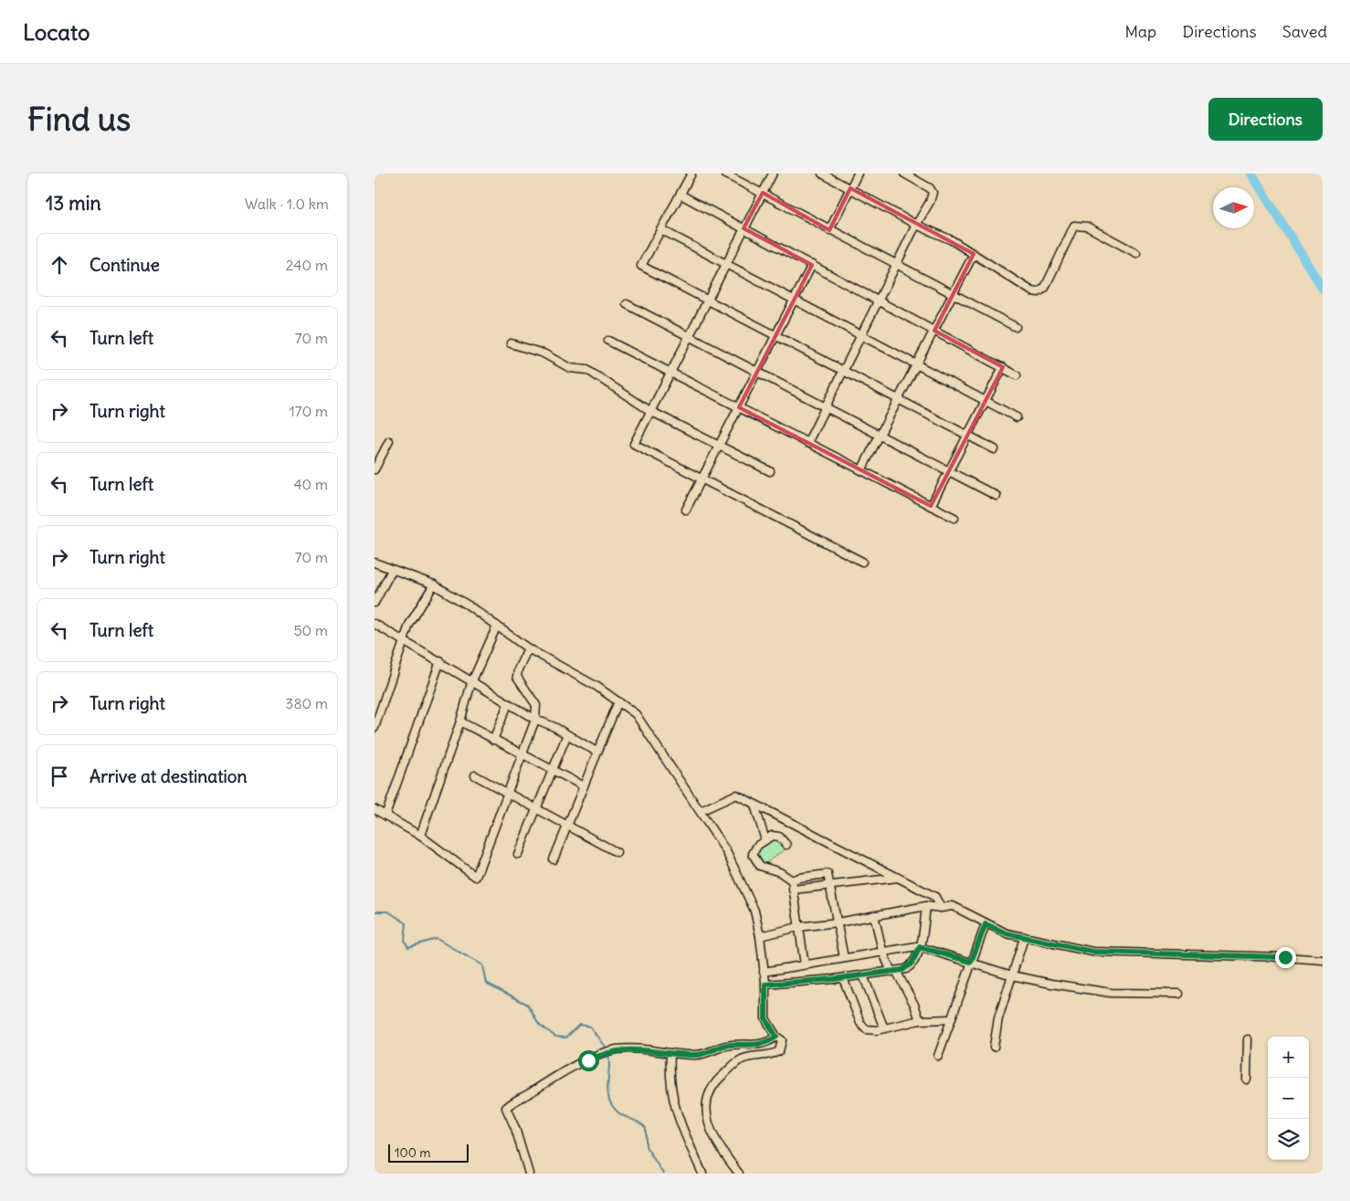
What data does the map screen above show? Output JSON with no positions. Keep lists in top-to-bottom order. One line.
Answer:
{"scale_bar":"100 m","north":"right","page":{"header":"Locato","nav":["Map","Directions","Saved"],"buttons":"Directions","title":"Find us","heading":["13 min","Walk · 1.0 km"],"list":[["Continue","240 m"],["Turn left","70 m"],["Turn right","170 m"],["Turn left","40 m"],["Turn right","70 m"],["Turn left","50 m"],["Turn right","380 m"],"Arrive at destination"],"map_buttons":["+","−"],"scale":"100 m"}}
